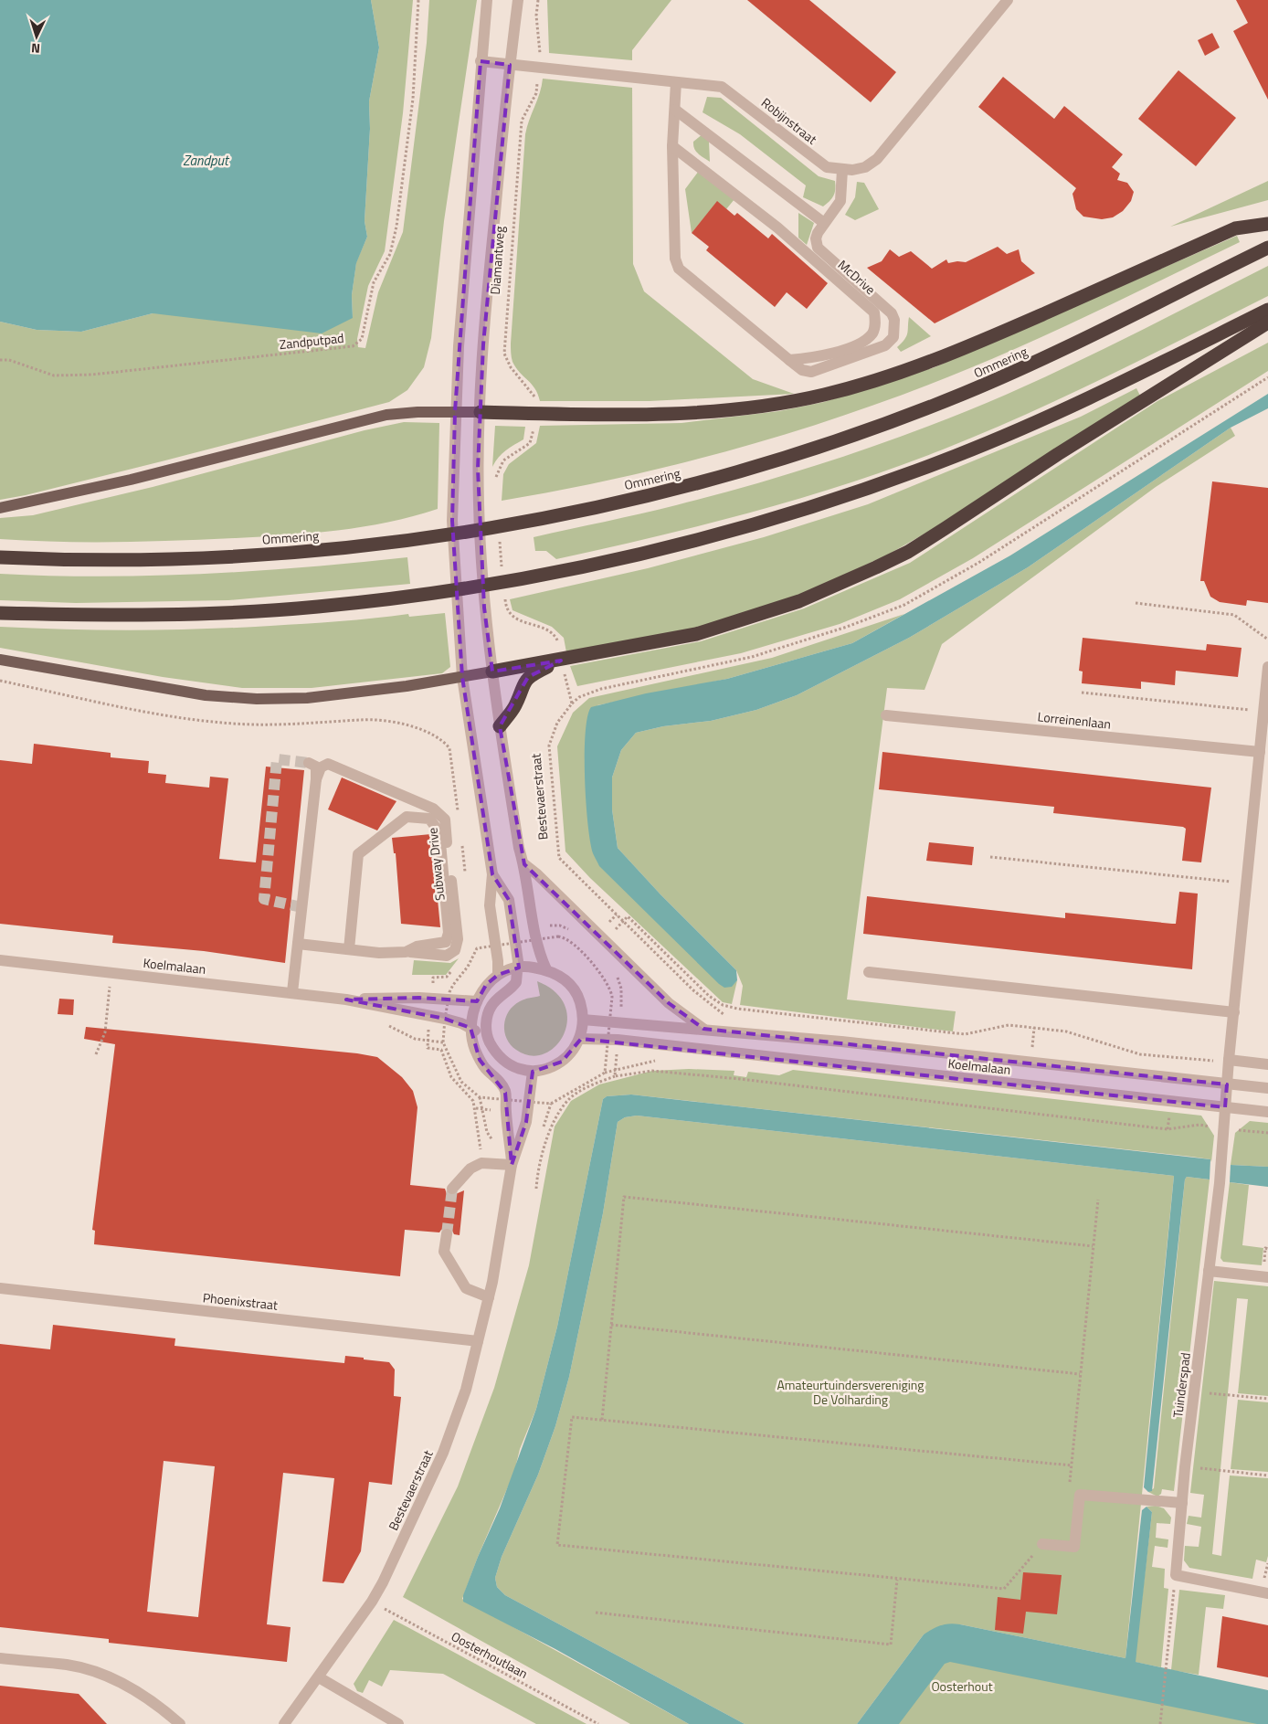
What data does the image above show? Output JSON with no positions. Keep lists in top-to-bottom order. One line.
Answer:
{"streets":{"highway":["Ommering"],"street":["Robijnstraat","Diamantweg","McDrive","Lorreinenlaan","Bestevaerstraat","Subway Drive","Koelmalaan","Phoenixstraat","Tuinderspad"],"path":["Zandputpad","Oosterhoutlaan"]},"crossings":[["Robijnstraat","Diamantweg"],["Diamantweg","Bestevaerstraat"],["Bestevaerstraat","Koelmalaan"],["Bestevaerstraat","Phoenixstraat"],["Bestevaerstraat","Oosterhoutlaan"],["Koelmalaan","Tuinderspad"]],"water":["Zandput"],"parks":["Amateurtuindersvereniging De Volharding","Oosterhout"],"north":"bottom"}
